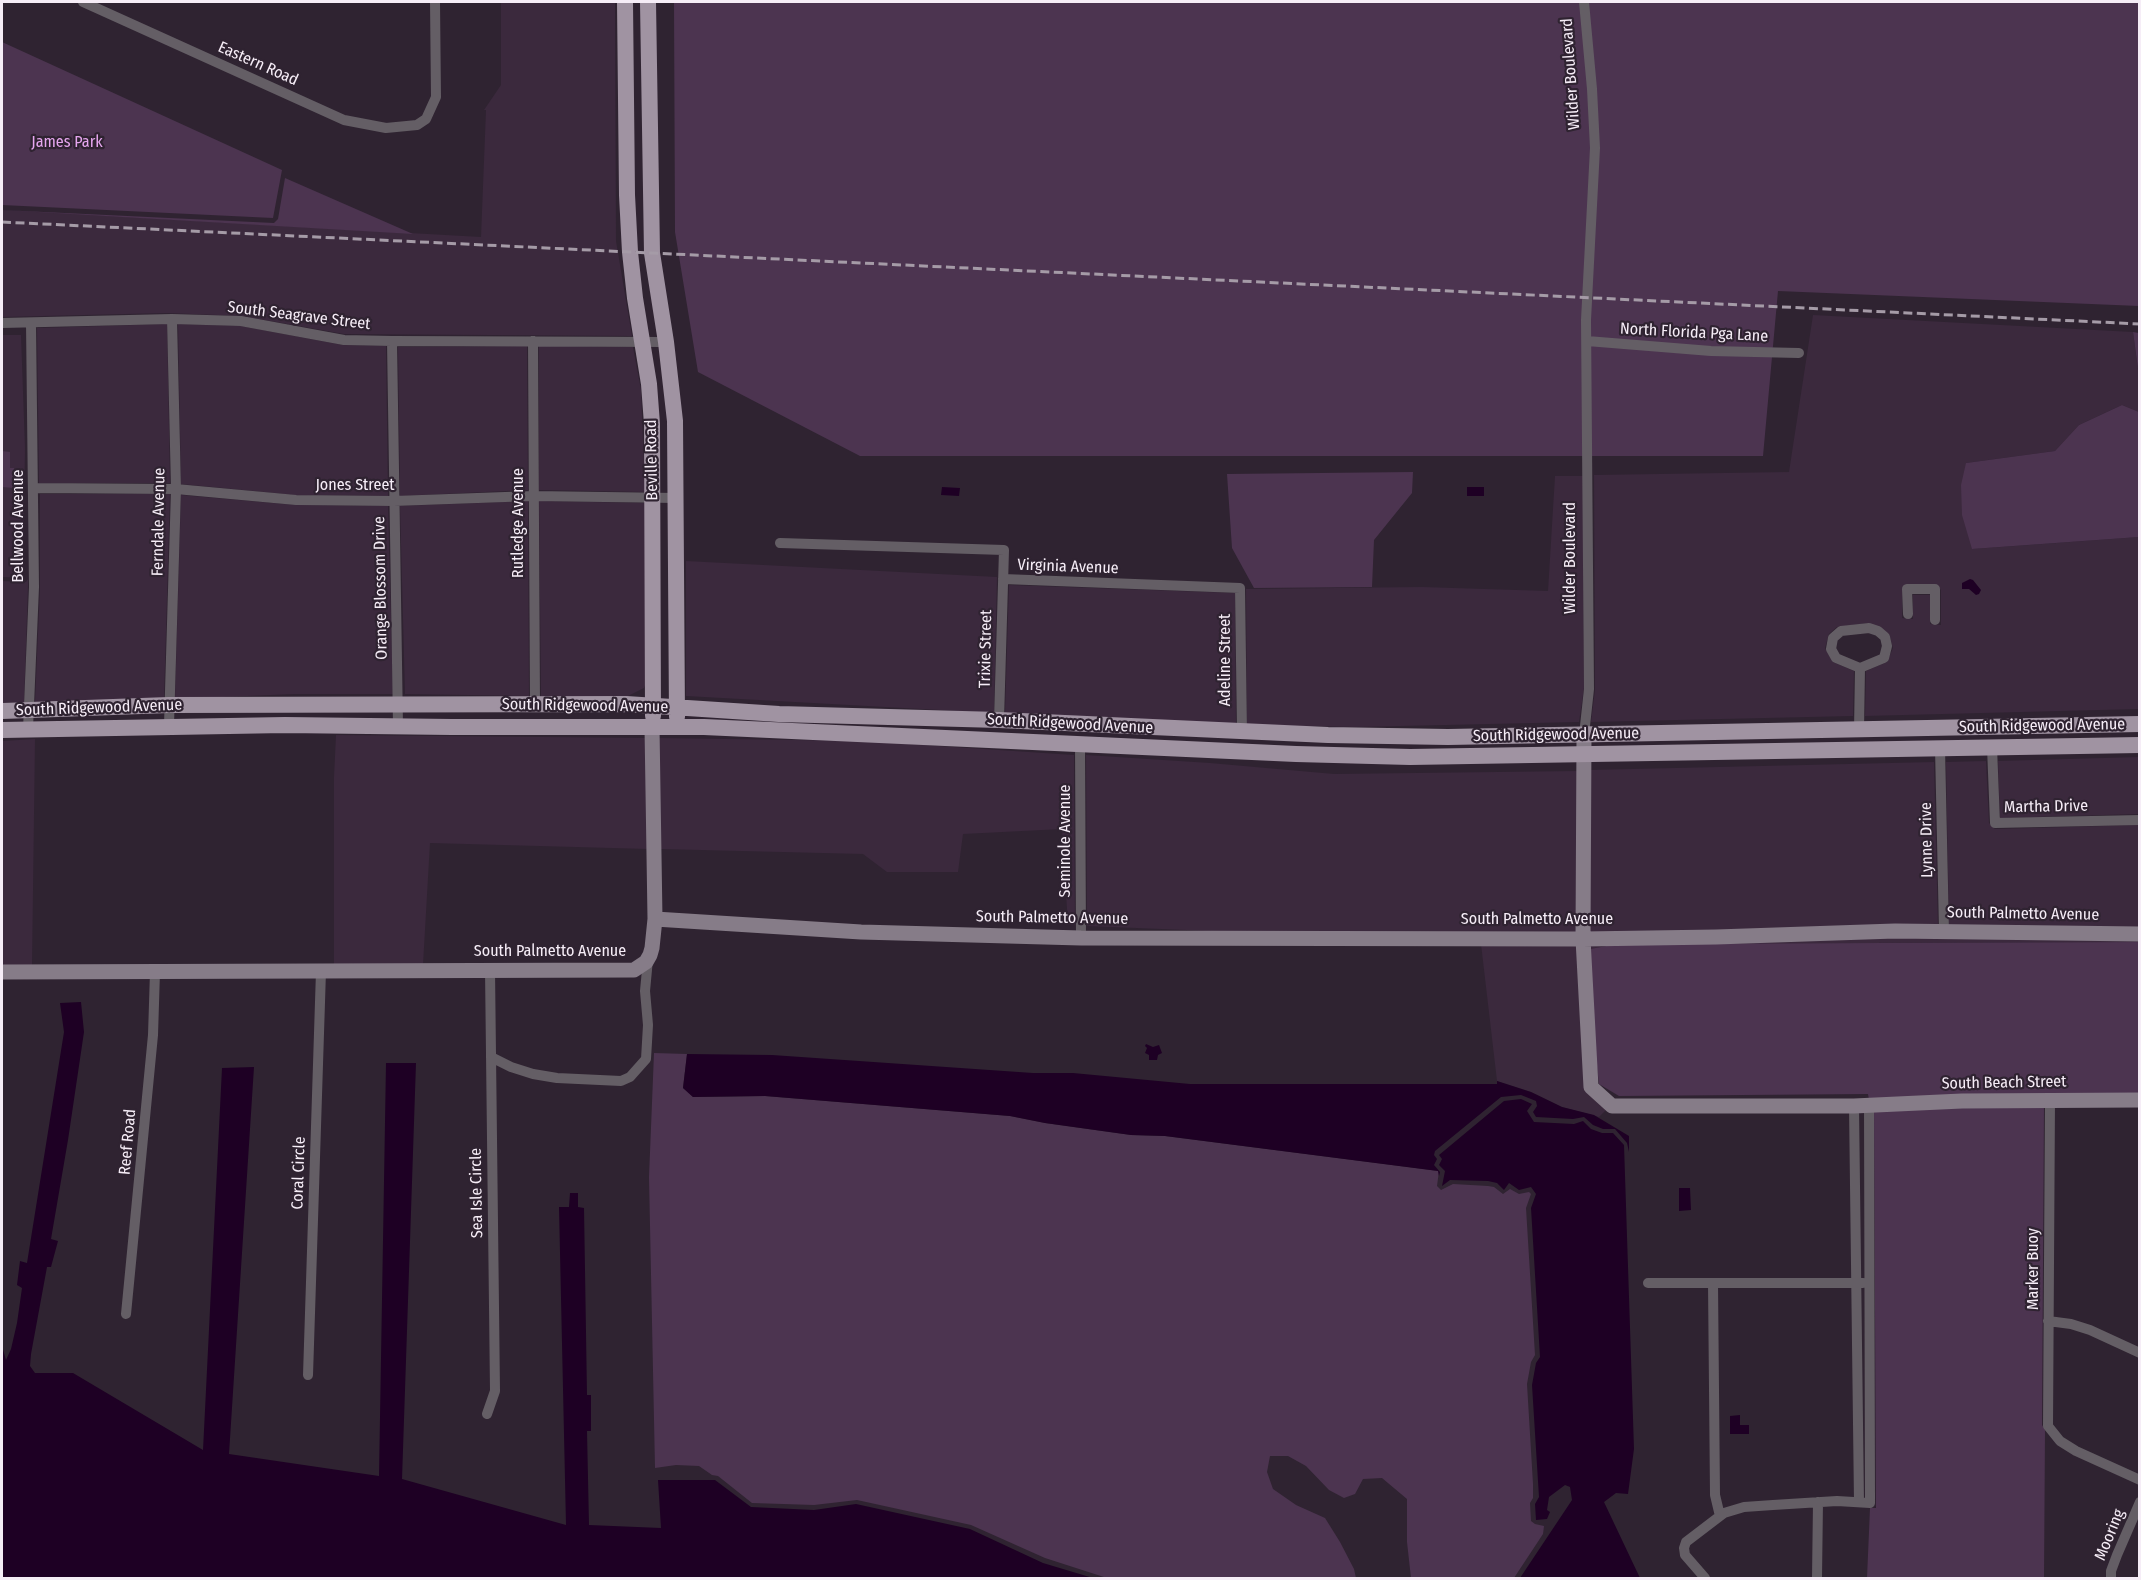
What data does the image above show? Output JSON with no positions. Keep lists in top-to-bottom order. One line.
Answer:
{"streets":{"main road":["Beville Road","South Ridgewood Avenue"],"street":["Eastern Road","Wilder Boulevard","South Seagrave Street","North Florida Pga Lane","Jones Street","Ferndale Avenue","Rutledge Avenue","Bellwood Avenue","Virginia Avenue","Orange Blossom Drive","Trixie Street","Adeline Street","Martha Drive","Lynne Drive","Seminole Avenue","South Palmetto Avenue","South Beach Street","Reef Road","Coral Circle","Sea Isle Circle","Marker Buoy","Mooring"]},"crossings":[["Wilder Boulevard","North Florida Pga Lane"],["Wilder Boulevard","South Ridgewood Avenue"],["Wilder Boulevard","South Palmetto Avenue"],["Wilder Boulevard","South Beach Street"],["South Seagrave Street","Beville Road"],["South Seagrave Street","Ferndale Avenue"],["South Seagrave Street","Rutledge Avenue"],["South Seagrave Street","Bellwood Avenue"],["South Seagrave Street","Orange Blossom Drive"],["Beville Road","Jones Street"],["Beville Road","South Ridgewood Avenue"],["Beville Road","South Palmetto Avenue"],["Jones Street","Ferndale Avenue"],["Jones Street","Rutledge Avenue"],["Jones Street","Bellwood Avenue"],["Jones Street","Orange Blossom Drive"],["Ferndale Avenue","South Ridgewood Avenue"],["Rutledge Avenue","South Ridgewood Avenue"],["Bellwood Avenue","South Ridgewood Avenue"],["Virginia Avenue","Trixie Street"],["Virginia Avenue","Adeline Street"],["Orange Blossom Drive","South Ridgewood Avenue"],["Trixie Street","South Ridgewood Avenue"],["Adeline Street","South Ridgewood Avenue"],["South Ridgewood Avenue","Martha Drive"],["South Ridgewood Avenue","Lynne Drive"],["South Ridgewood Avenue","Seminole Avenue"],["Lynne Drive","South Palmetto Avenue"],["Seminole Avenue","South Palmetto Avenue"],["South Palmetto Avenue","Reef Road"],["South Palmetto Avenue","Coral Circle"],["South Palmetto Avenue","Sea Isle Circle"],["South Beach Street","Marker Buoy"]],"parks":["James Park"]}
